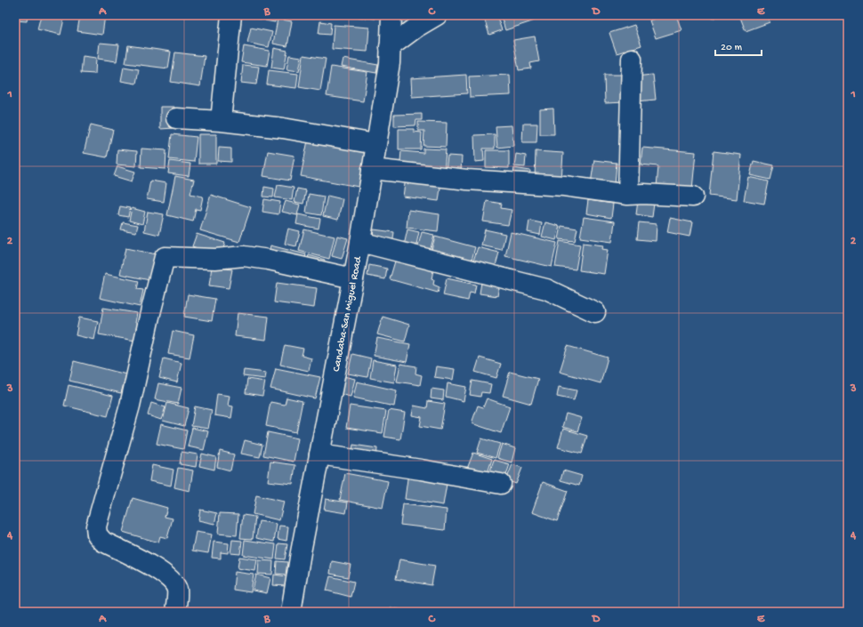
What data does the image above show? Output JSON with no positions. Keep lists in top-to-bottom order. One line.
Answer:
{"streets":{"street":["Candaba-San Miguel Road"]},"scale_bar":"20 m","grid":{"columns":["A","B","C","D","E"],"rows":["1","2","3","4"]}}
